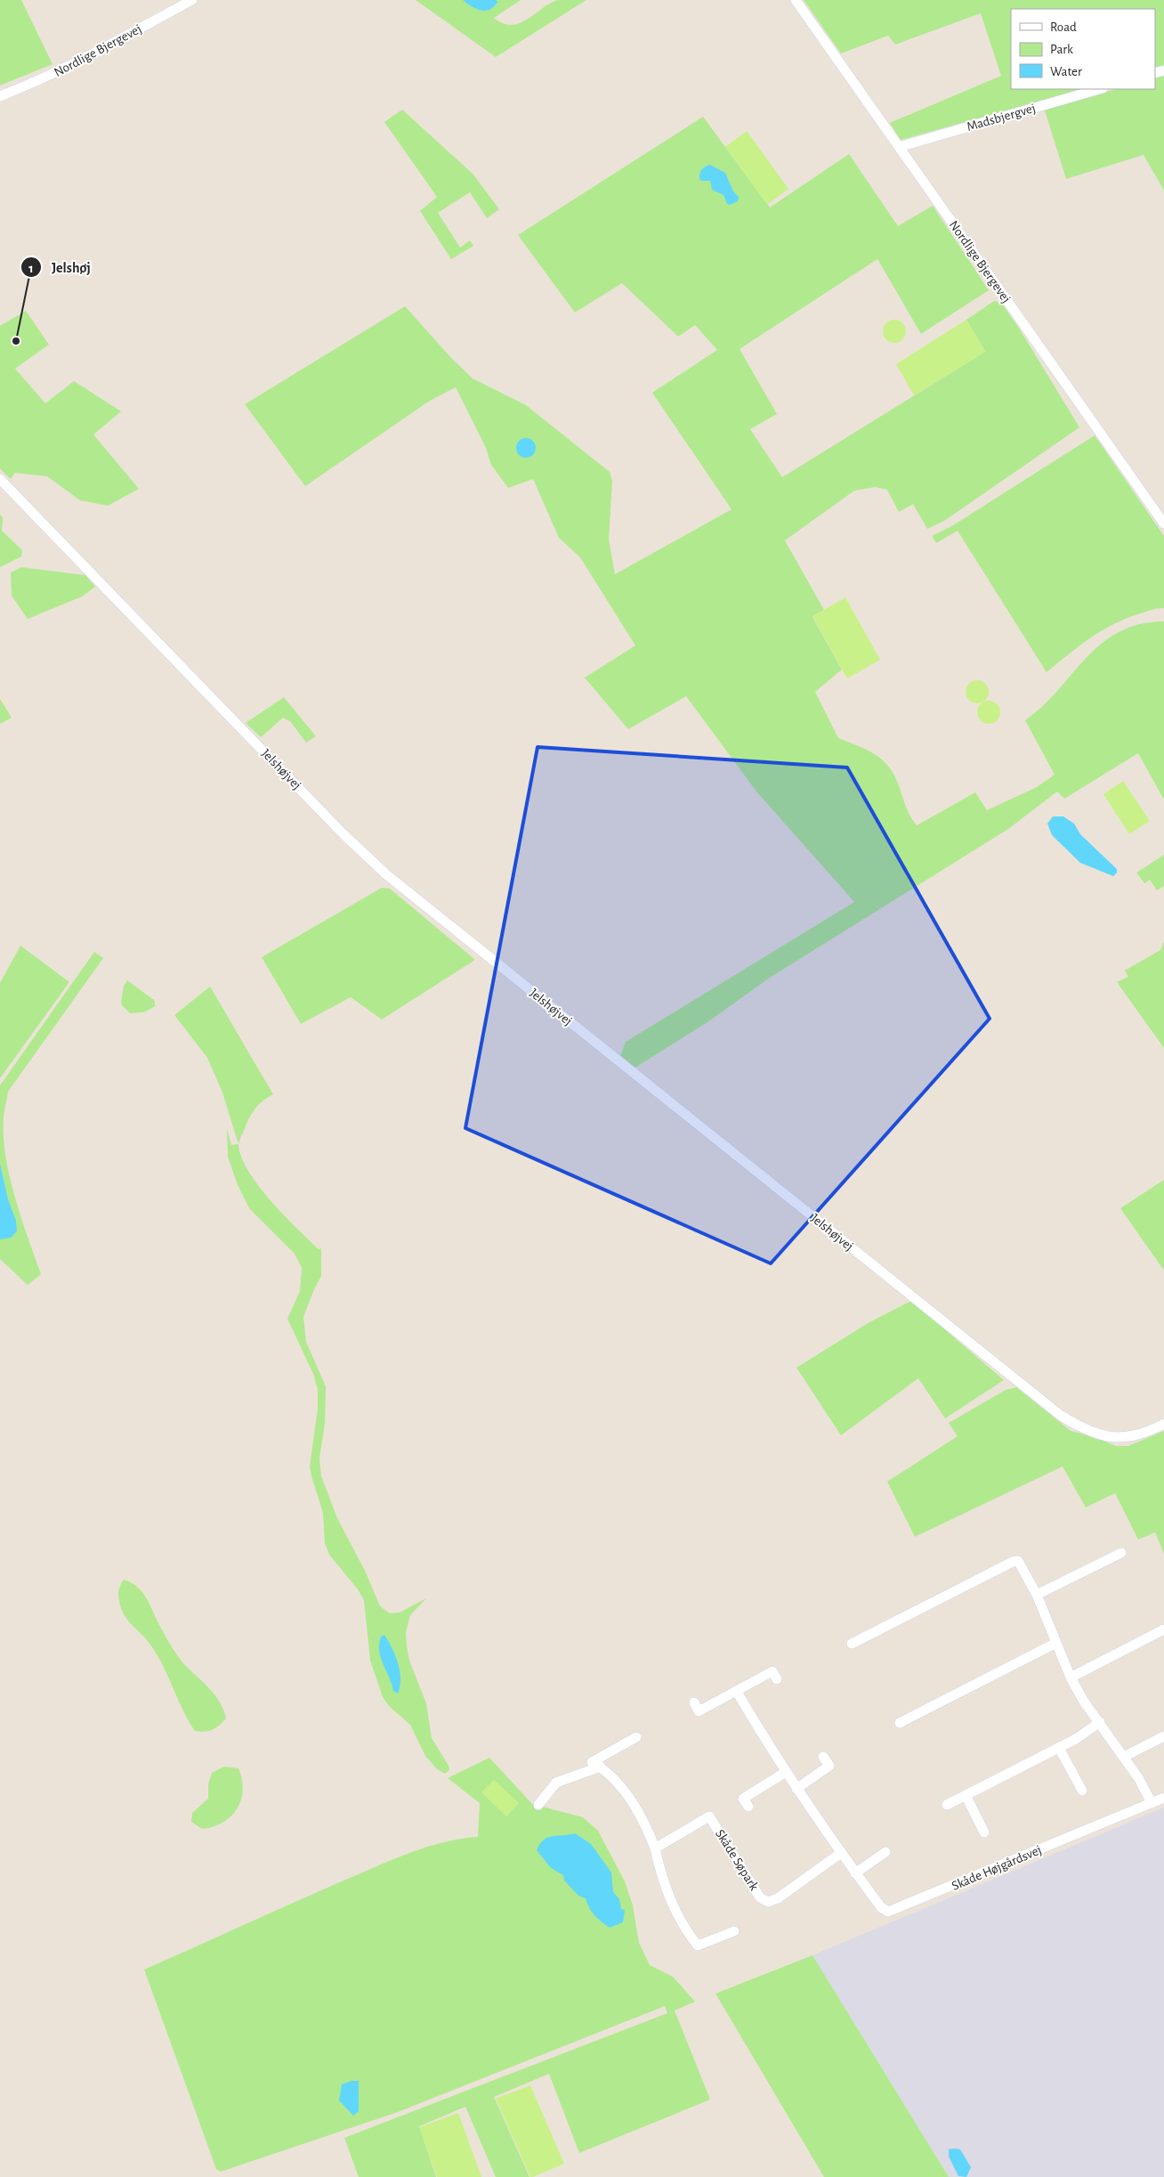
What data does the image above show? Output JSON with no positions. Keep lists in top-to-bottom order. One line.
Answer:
{"streets":{"street":["Nordlige Bjergevej","Madsbjergvej","Jelshøjvej","Skåde Søpark","Skåde Højgårdsvej"]},"crossings":[["Nordlige Bjergevej","Madsbjergvej"],["Skåde Søpark","Skåde Højgårdsvej"]],"places":["Jelshøj"],"legend":["Road","Park","Water"]}
